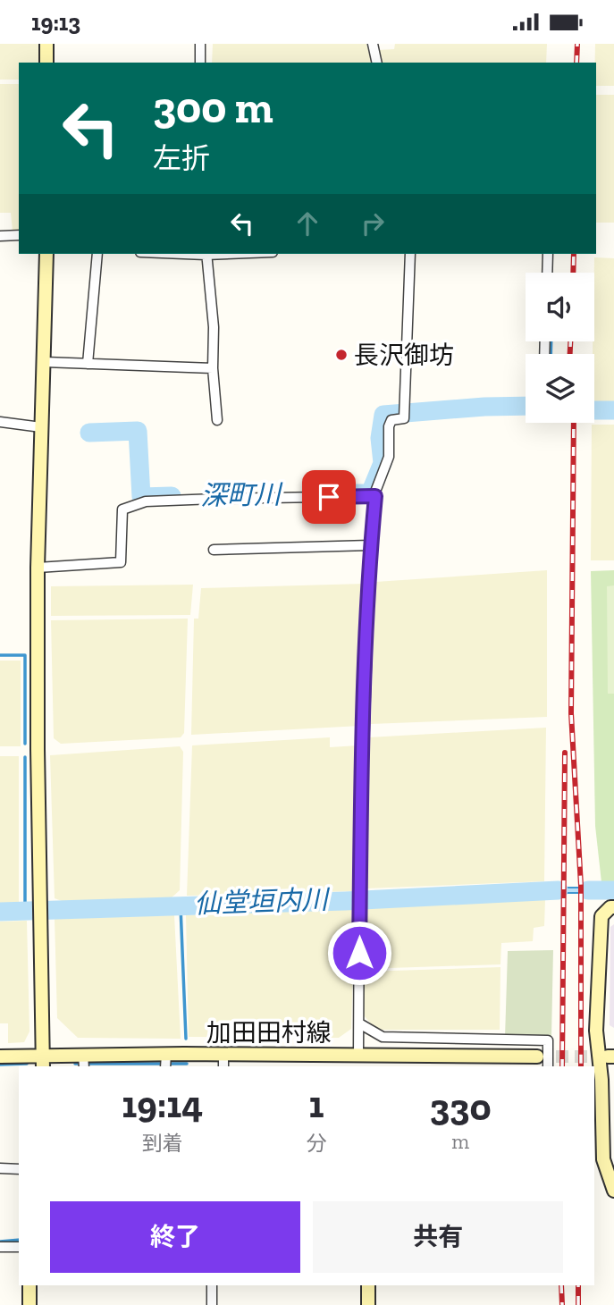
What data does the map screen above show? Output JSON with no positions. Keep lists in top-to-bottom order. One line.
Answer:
{"streets":{"main road":["加田田村線"]},"water":["深町川","仙堂垣内川"],"places":["長沢御坊"],"page":{"status":"19:13","turn":["300 m","左折"],"eta":["19:14","到着","1","分","330","m"],"buttons":["終了","共有"]}}
